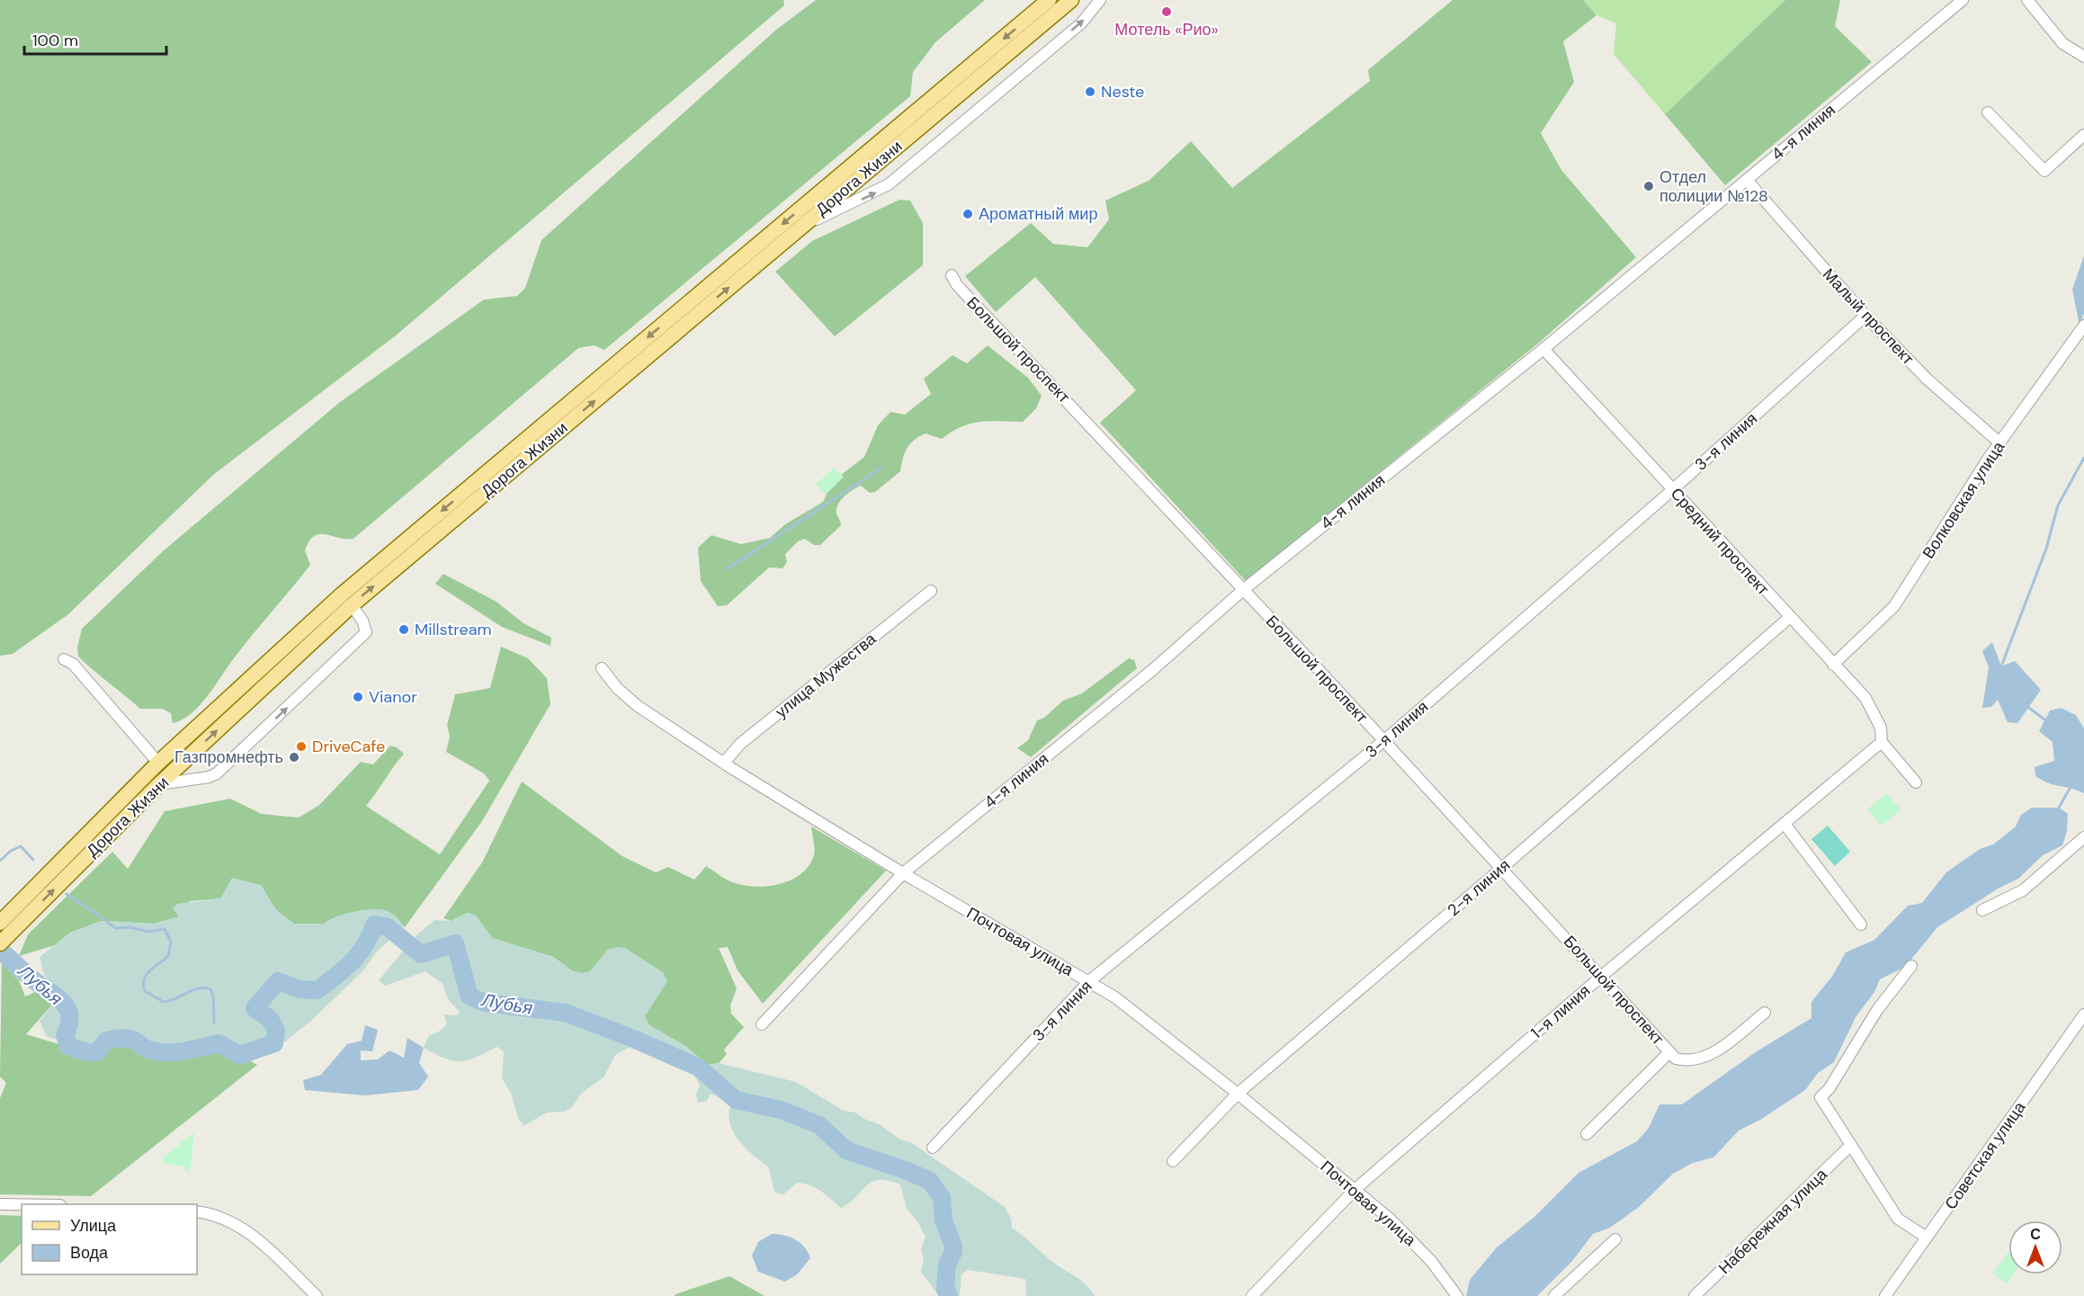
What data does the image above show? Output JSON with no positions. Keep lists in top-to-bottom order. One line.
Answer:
{"streets":{"main road":["Дорога Жизни"],"street":["4-я линия","Малый проспект","Большой проспект","3-я линия","Волковская улица","Средний проспект","улица Мужества","2-я линия","Почтовая улица","1-я линия","Советская улица","Набережная улица"]},"crossings":[["4-я линия","Малый проспект"],["4-я линия","Большой проспект"],["4-я линия","Средний проспект"],["4-я линия","Почтовая улица"],["Малый проспект","3-я линия"],["Малый проспект","Волковская улица"],["Большой проспект","3-я линия"],["Большой проспект","2-я линия"],["Большой проспект","1-я линия"],["3-я линия","Средний проспект"],["3-я линия","Почтовая улица"],["Волковская улица","Средний проспект"],["Средний проспект","2-я линия"],["Средний проспект","1-я линия"],["улица Мужества","Почтовая улица"],["2-я линия","Почтовая улица"],["Почтовая улица","1-я линия"]],"water":["Лубья"],"places":["Мотель «Рио»","Neste","Отдел полиции №128","Ароматный мир","Millstream","Vianor","DriveCafe","Газпромнефть"],"legend":["Улица","Вода"],"scale_bar":"100 m","north":"top"}
